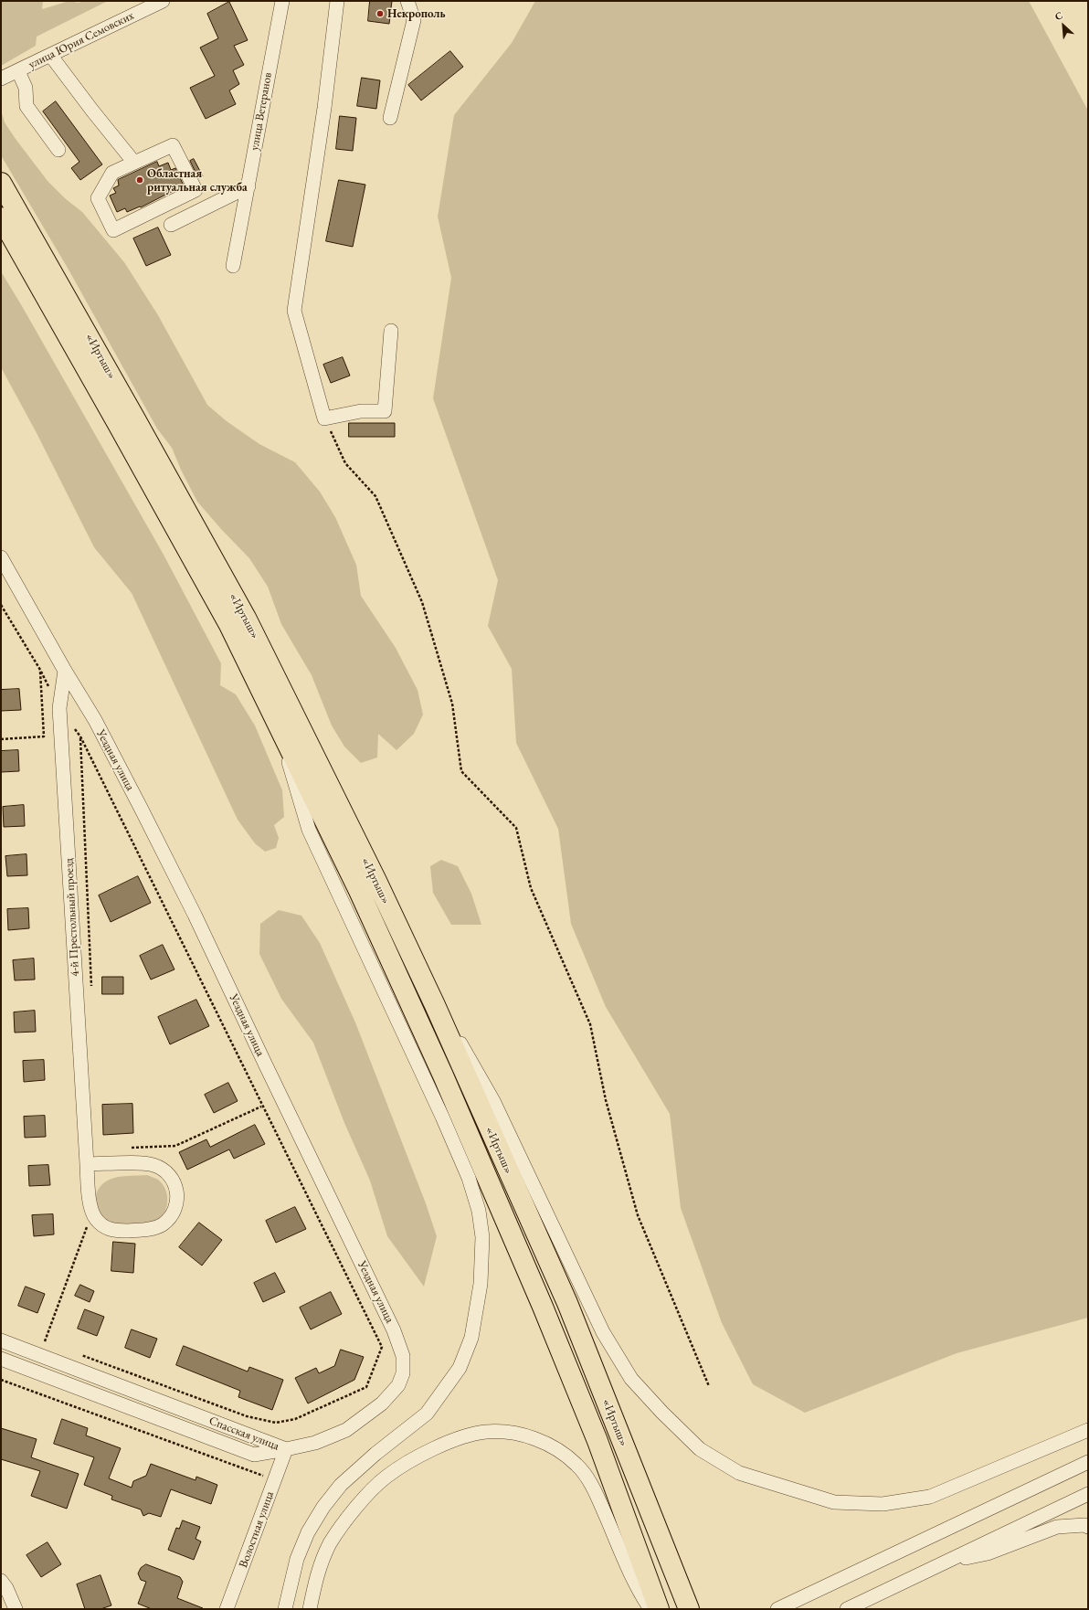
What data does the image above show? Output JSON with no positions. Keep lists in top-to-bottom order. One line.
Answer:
{"streets":{"highway":["«Иртыш»"],"street":["улица Юрия Семовских","улица Ветеранов","Уездная улица","4-й Престольный проезд","Спасская улица","Волостная улица"]},"crossings":[["Уездная улица","4-й Престольный проезд"],["Уездная улица","Спасская улица"],["Уездная улица","Волостная улица"],["Спасская улица","Волостная улица"]],"places":["Некрополь","Областная ритуальная служба"],"north":"top left"}
